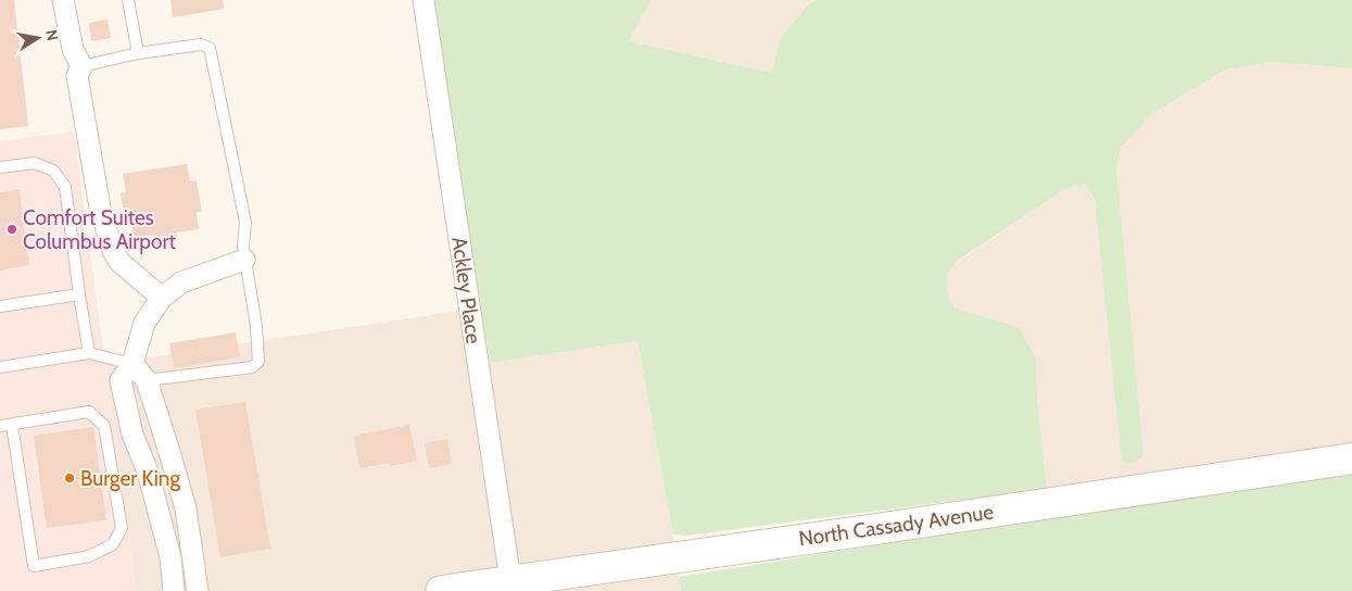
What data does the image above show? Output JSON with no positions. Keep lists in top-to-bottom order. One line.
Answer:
{"streets":{"main road":["North Cassady Avenue"],"street":["Ackley Place"]},"crossings":[["Ackley Place","North Cassady Avenue"]],"places":["Comfort Suites Columbus Airport","Burger King"],"north":"right"}
